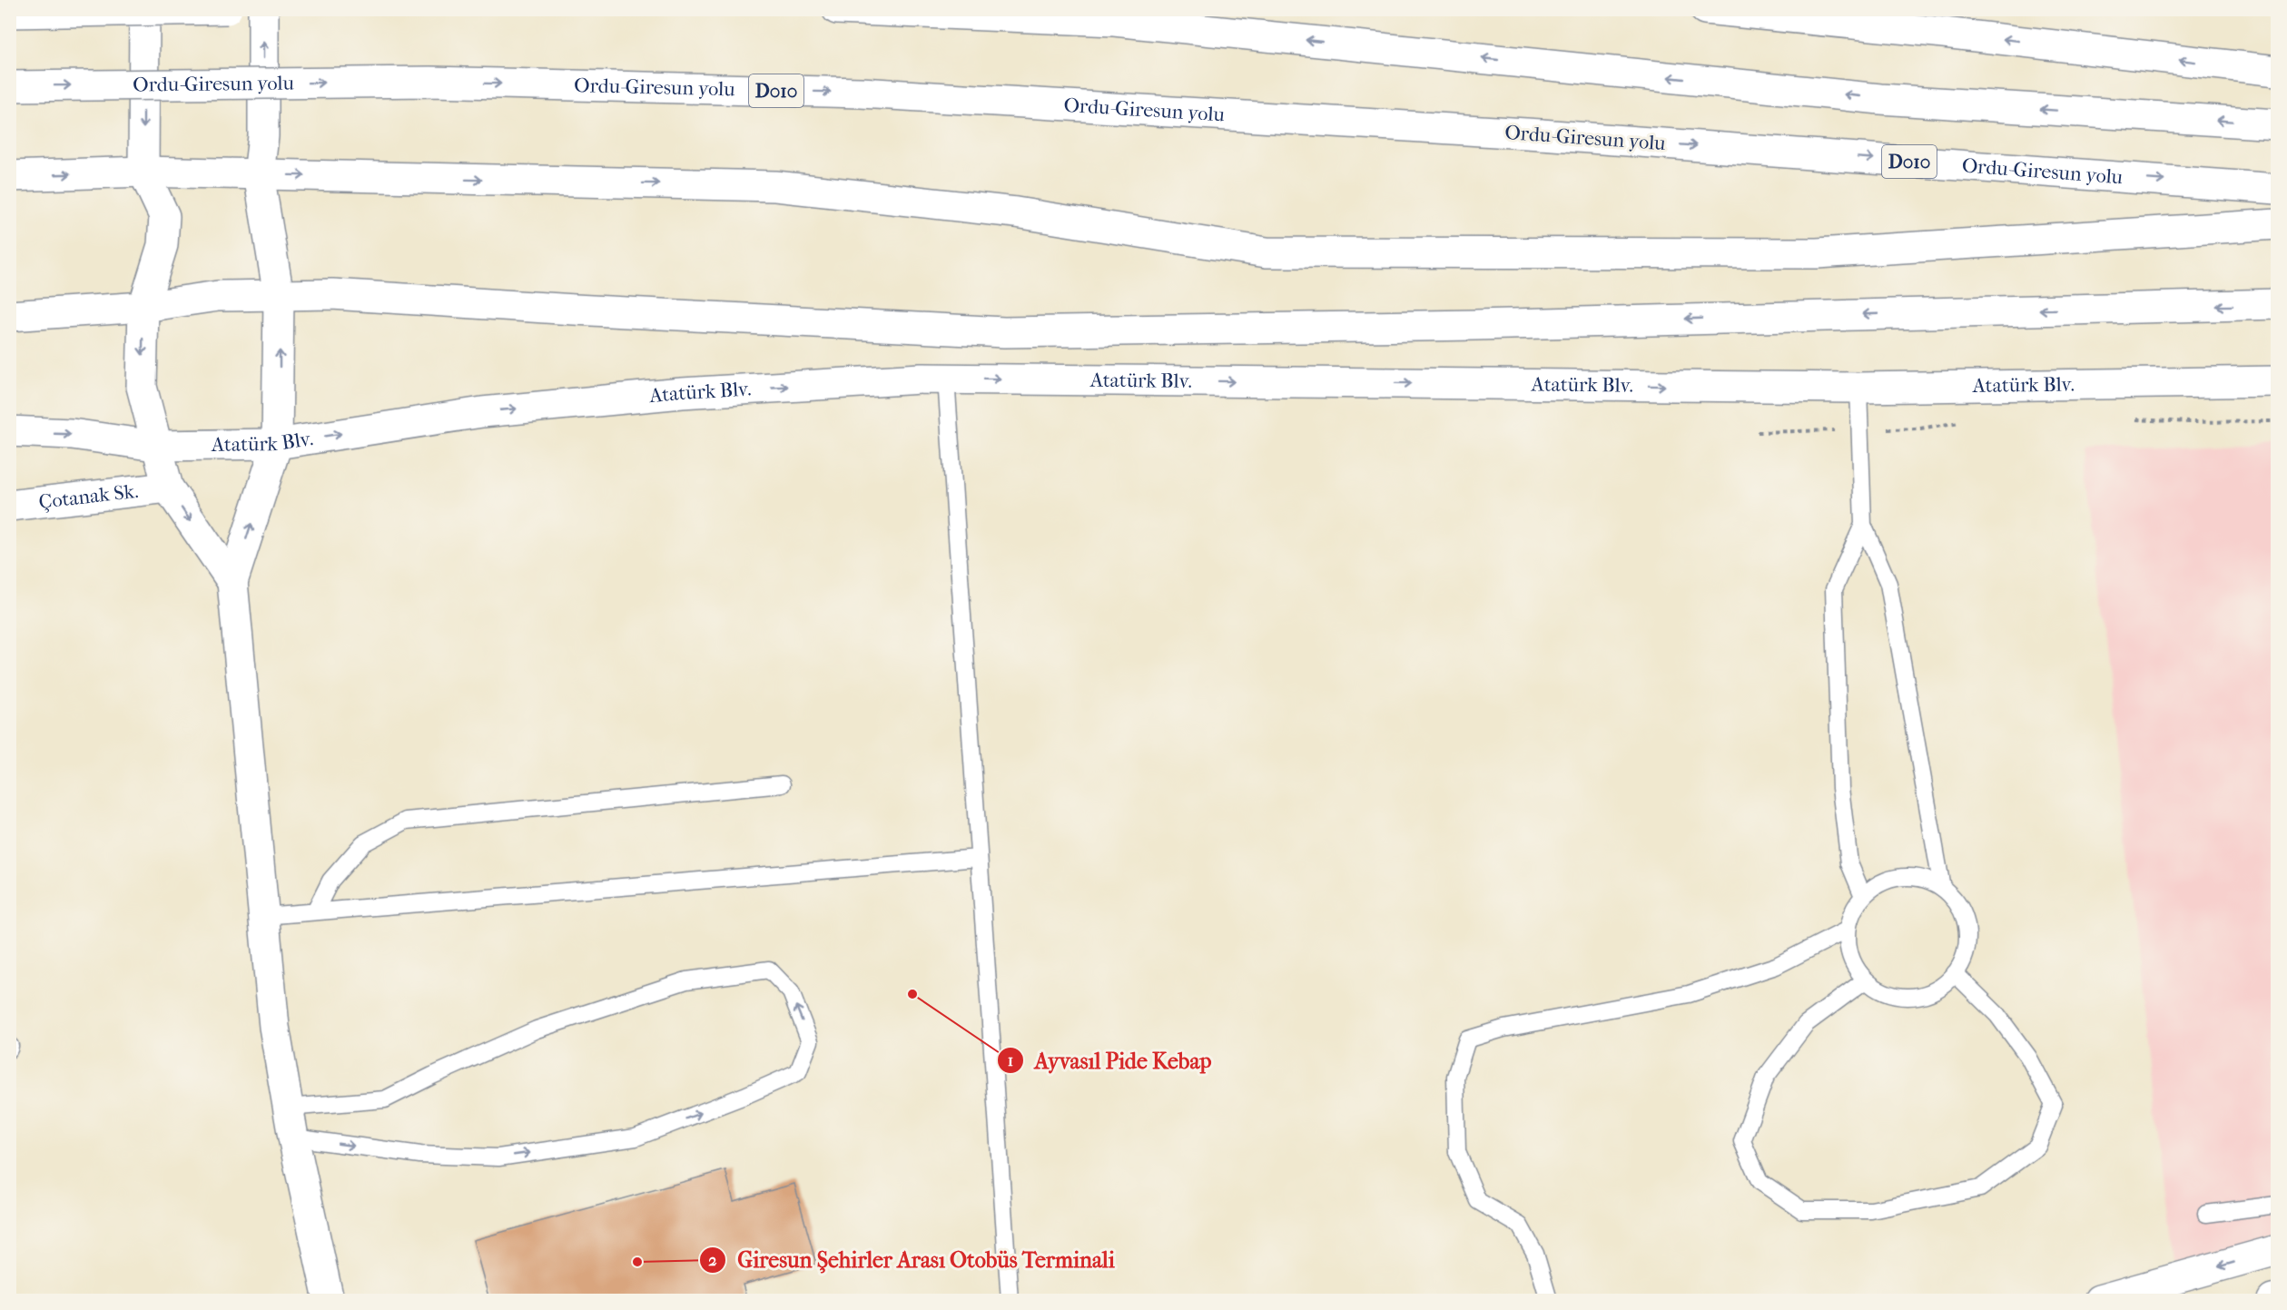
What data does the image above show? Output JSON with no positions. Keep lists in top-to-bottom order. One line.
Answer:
{"streets":{"main road":["Ordu-Giresun yolu","D010","Atatürk Blv.","Çotanak Sk."]},"places":["Ayvasıl Pide Kebap","Giresun Şehirler Arası Otobüs Terminali"]}
